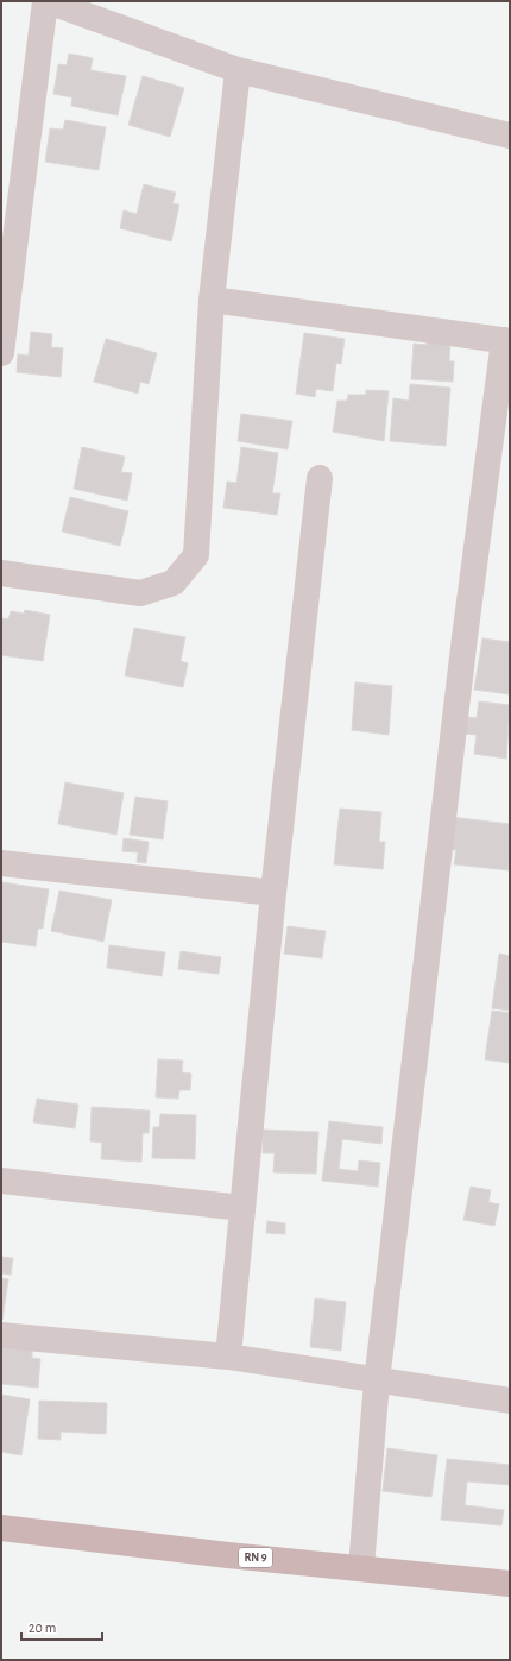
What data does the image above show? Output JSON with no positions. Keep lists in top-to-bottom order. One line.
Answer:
{"streets":{"main road":["RN 9"]},"scale_bar":"20 m"}
